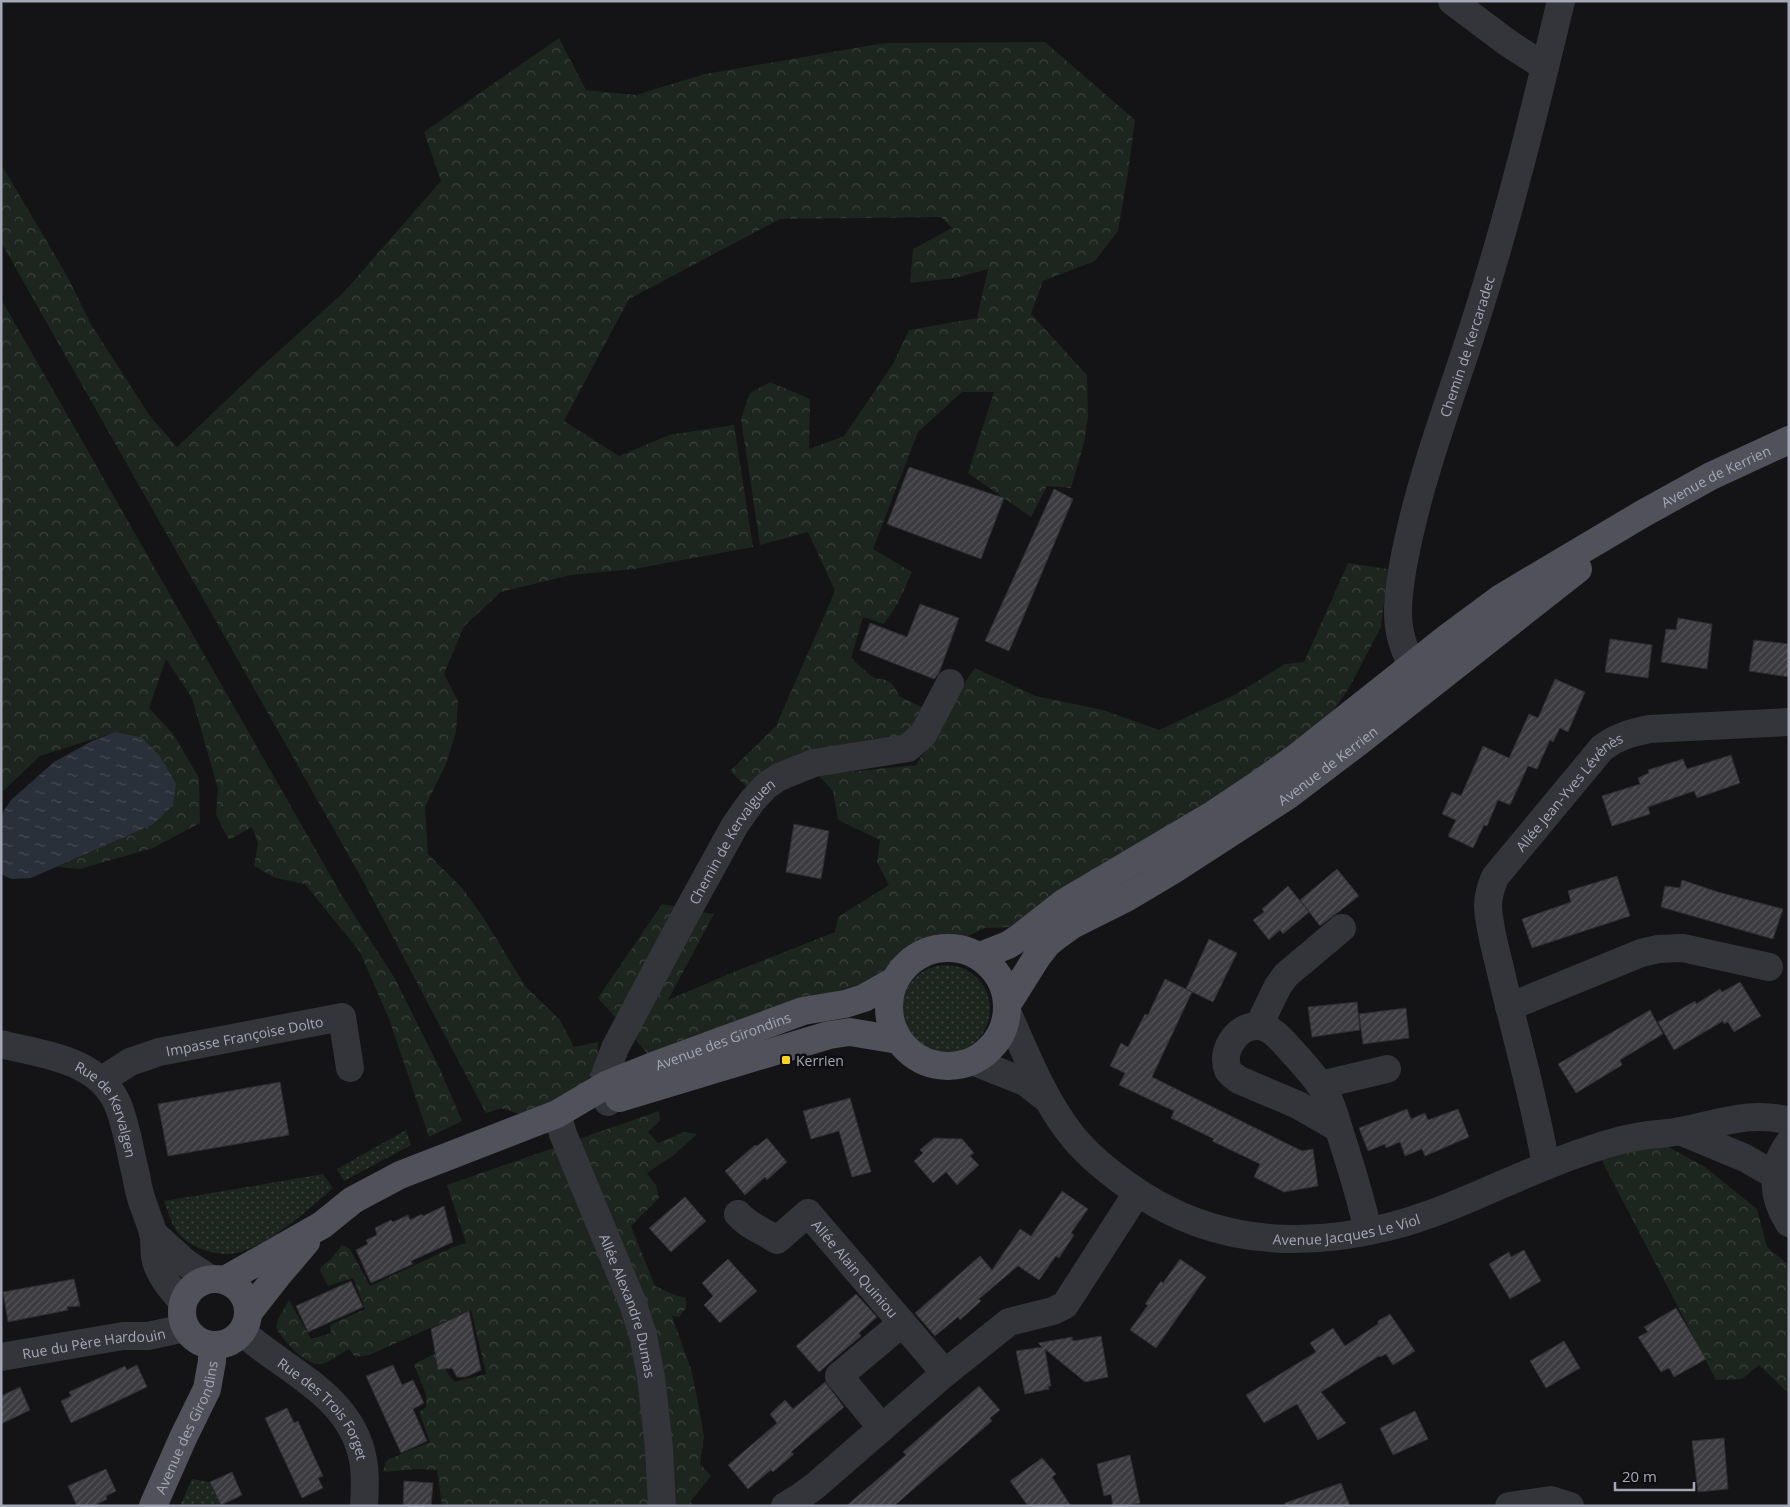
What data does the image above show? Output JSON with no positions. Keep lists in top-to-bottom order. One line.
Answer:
{"streets":{"main road":["Avenue de Kerrien","Avenue des Girondins"],"street":["Chemin de Kercaradec","Allée Jean-Yves Lévénès","Chemin de Kervalguen","Impasse Françoise Dolto","Rue de Kervalgen","Avenue Jacques Le Viol","Allée Alain Quiniou","Allée Alexandre Dumas","Rue du Père Hardouin","Rue des Trois Forget"]},"crossings":[["Chemin de Kercaradec","Avenue de Kerrien"],["Avenue de Kerrien","Avenue des Girondins"],["Avenue de Kerrien","Avenue Jacques Le Viol"],["Allée Jean-Yves Lévénès","Avenue Jacques Le Viol"],["Chemin de Kervalguen","Avenue des Girondins"],["Impasse Françoise Dolto","Rue de Kervalgen"],["Avenue des Girondins","Rue de Kervalgen"],["Avenue des Girondins","Avenue Jacques Le Viol"],["Avenue des Girondins","Allée Alexandre Dumas"],["Avenue des Girondins","Rue du Père Hardouin"],["Avenue des Girondins","Rue des Trois Forget"],["Rue de Kervalgen","Rue du Père Hardouin"],["Rue de Kervalgen","Rue des Trois Forget"],["Rue du Père Hardouin","Rue des Trois Forget"]],"places":{"transit":["Kerrien"]},"scale_bar":"20 m"}
